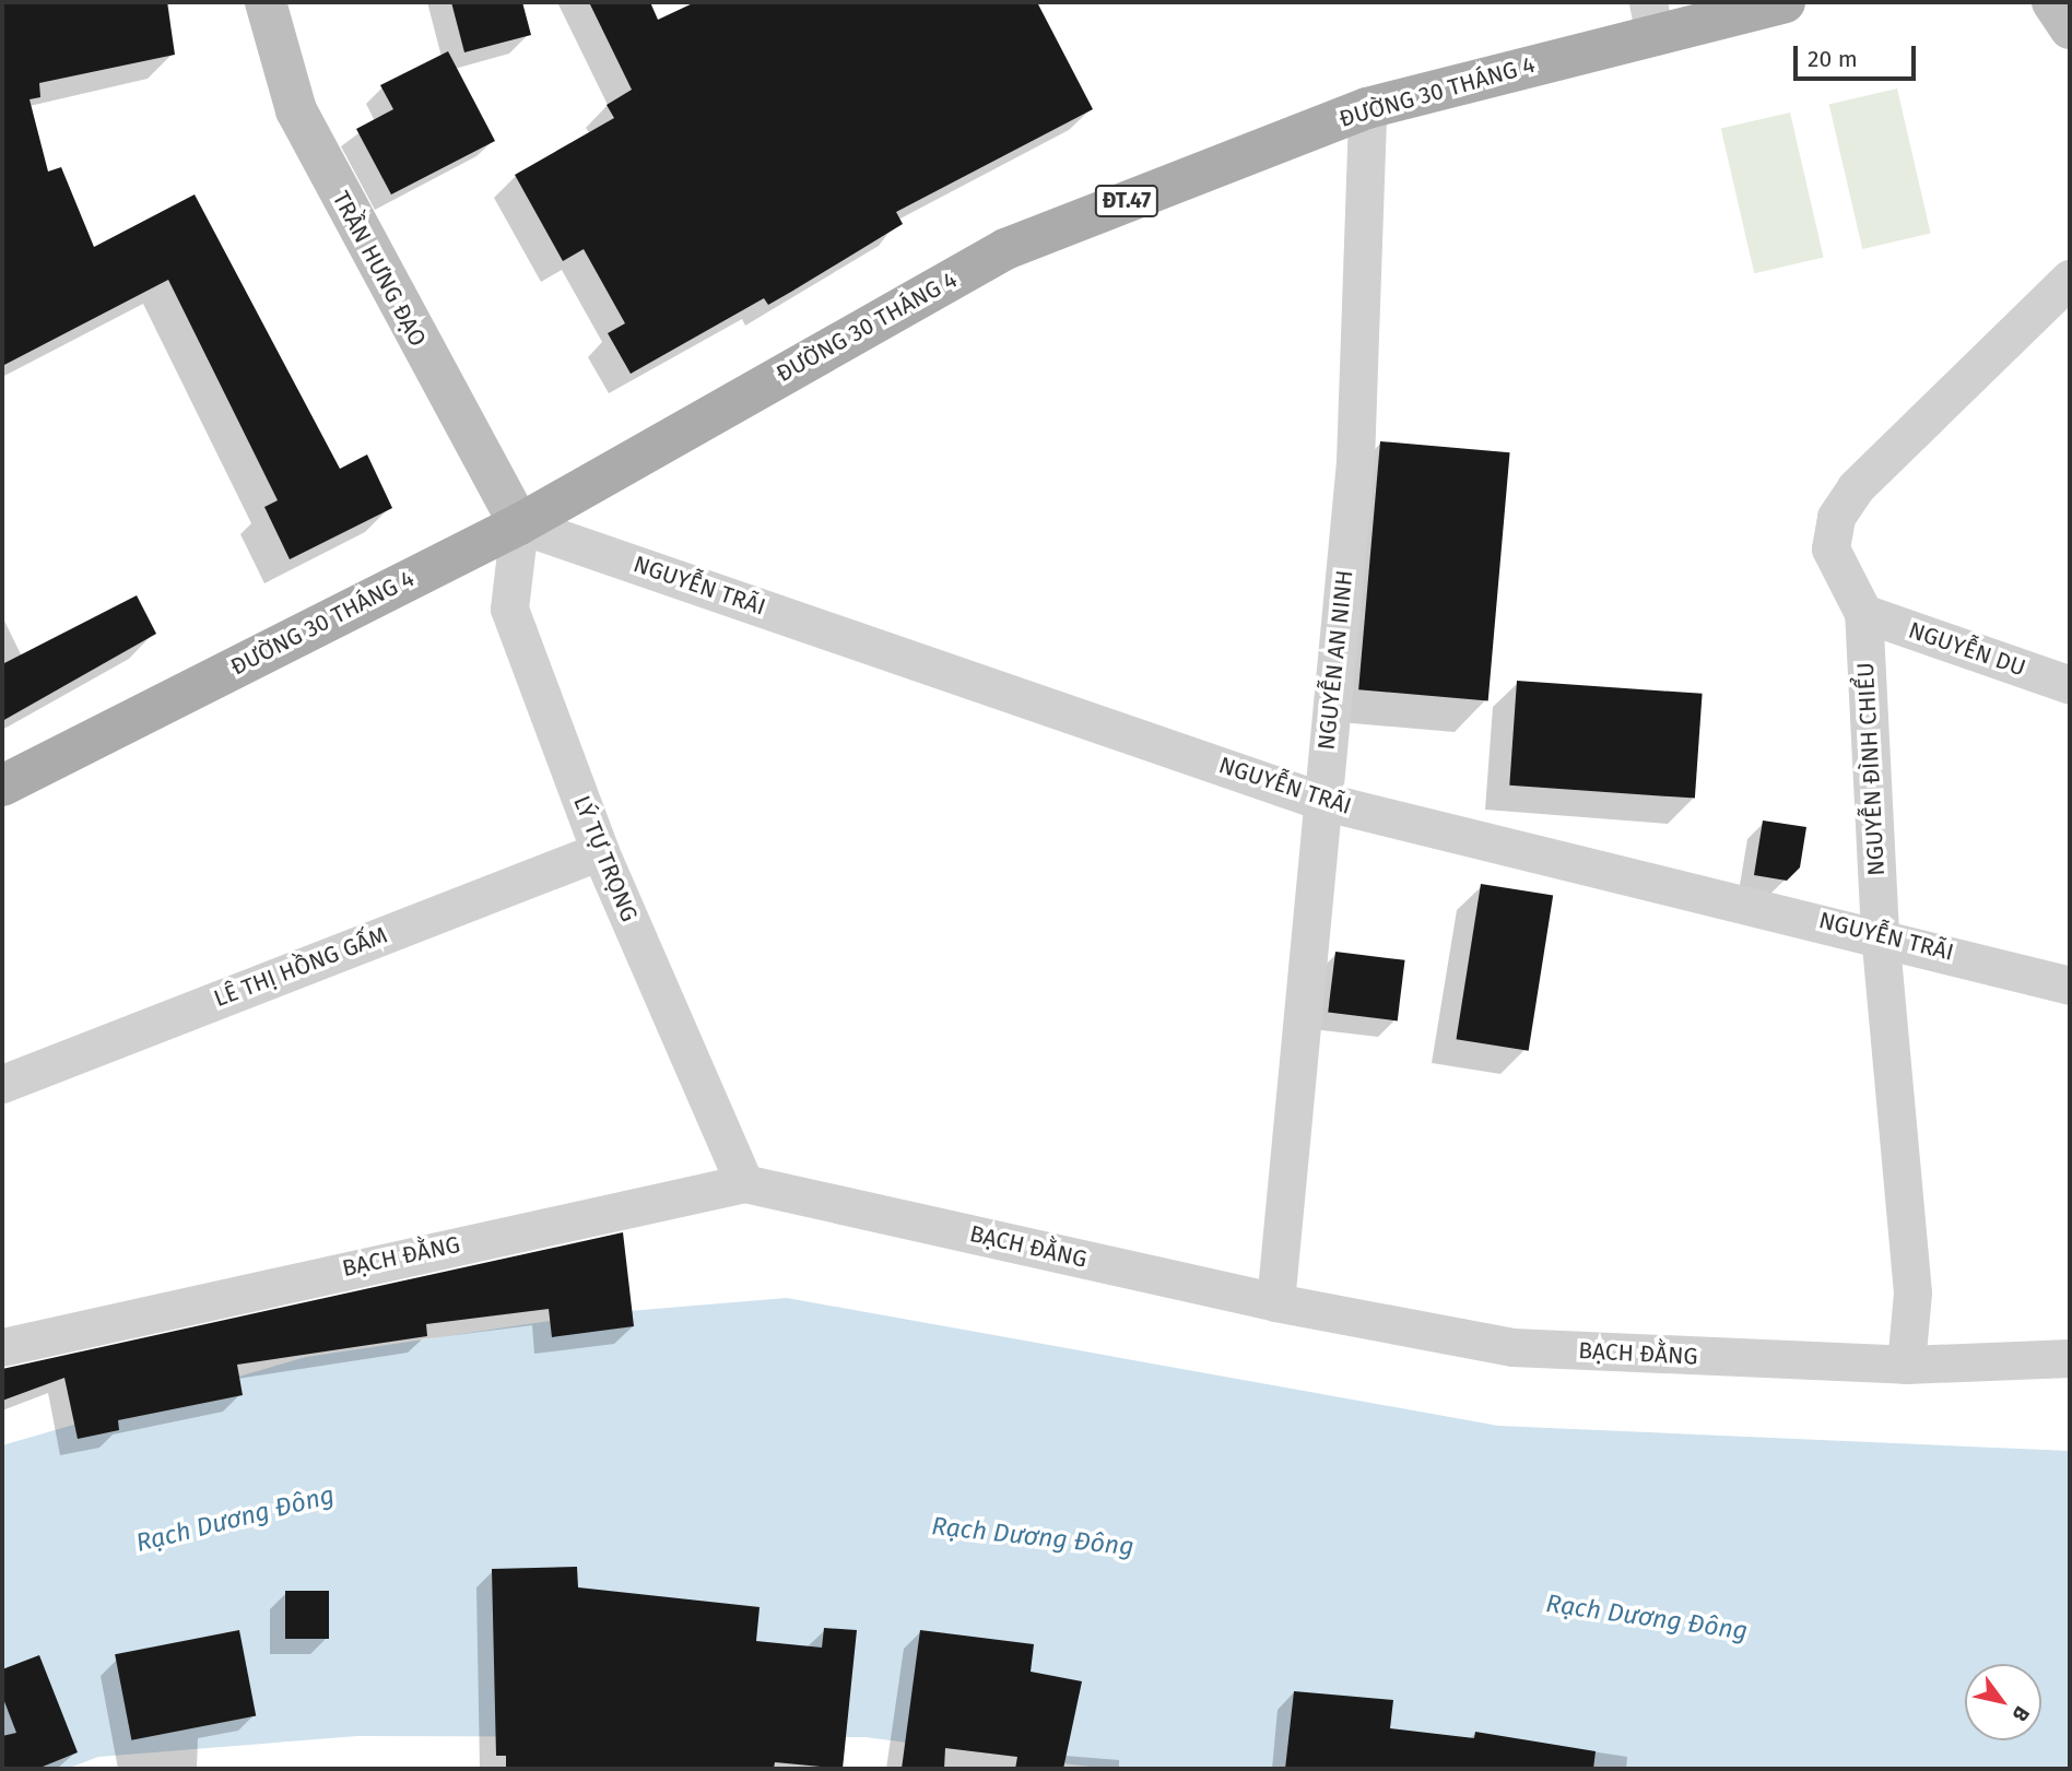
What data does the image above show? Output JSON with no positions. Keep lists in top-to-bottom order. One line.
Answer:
{"streets":{"main road":["ĐƯỜNG 30 THÁNG 4","ĐT.47","TRẦN HƯNG ĐẠO"],"street":["NGUYỄN TRÃI","NGUYỄN DU","NGUYỄN AN NINH","NGUYỄN ĐÌNH CHIỂU","LÝ TỰ TRỌNG","LÊ THỊ HỒNG GẤM","BẠCH ĐẰNG"]},"crossings":[["ĐƯỜNG 30 THÁNG 4","TRẦN HƯNG ĐẠO"],["ĐƯỜNG 30 THÁNG 4","NGUYỄN TRÃI"],["ĐƯỜNG 30 THÁNG 4","NGUYỄN AN NINH"],["ĐƯỜNG 30 THÁNG 4","LÝ TỰ TRỌNG"],["TRẦN HƯNG ĐẠO","NGUYỄN TRÃI"],["TRẦN HƯNG ĐẠO","LÝ TỰ TRỌNG"],["NGUYỄN TRÃI","NGUYỄN AN NINH"],["NGUYỄN TRÃI","NGUYỄN ĐÌNH CHIỂU"],["NGUYỄN TRÃI","LÝ TỰ TRỌNG"],["NGUYỄN DU","NGUYỄN ĐÌNH CHIỂU"],["NGUYỄN AN NINH","BẠCH ĐẰNG"],["NGUYỄN ĐÌNH CHIỂU","BẠCH ĐẰNG"],["LÝ TỰ TRỌNG","LÊ THỊ HỒNG GẤM"],["LÝ TỰ TRỌNG","BẠCH ĐẰNG"]],"water":["Rạch Dương Đông"],"scale_bar":"20 m","north":"bottom right"}
